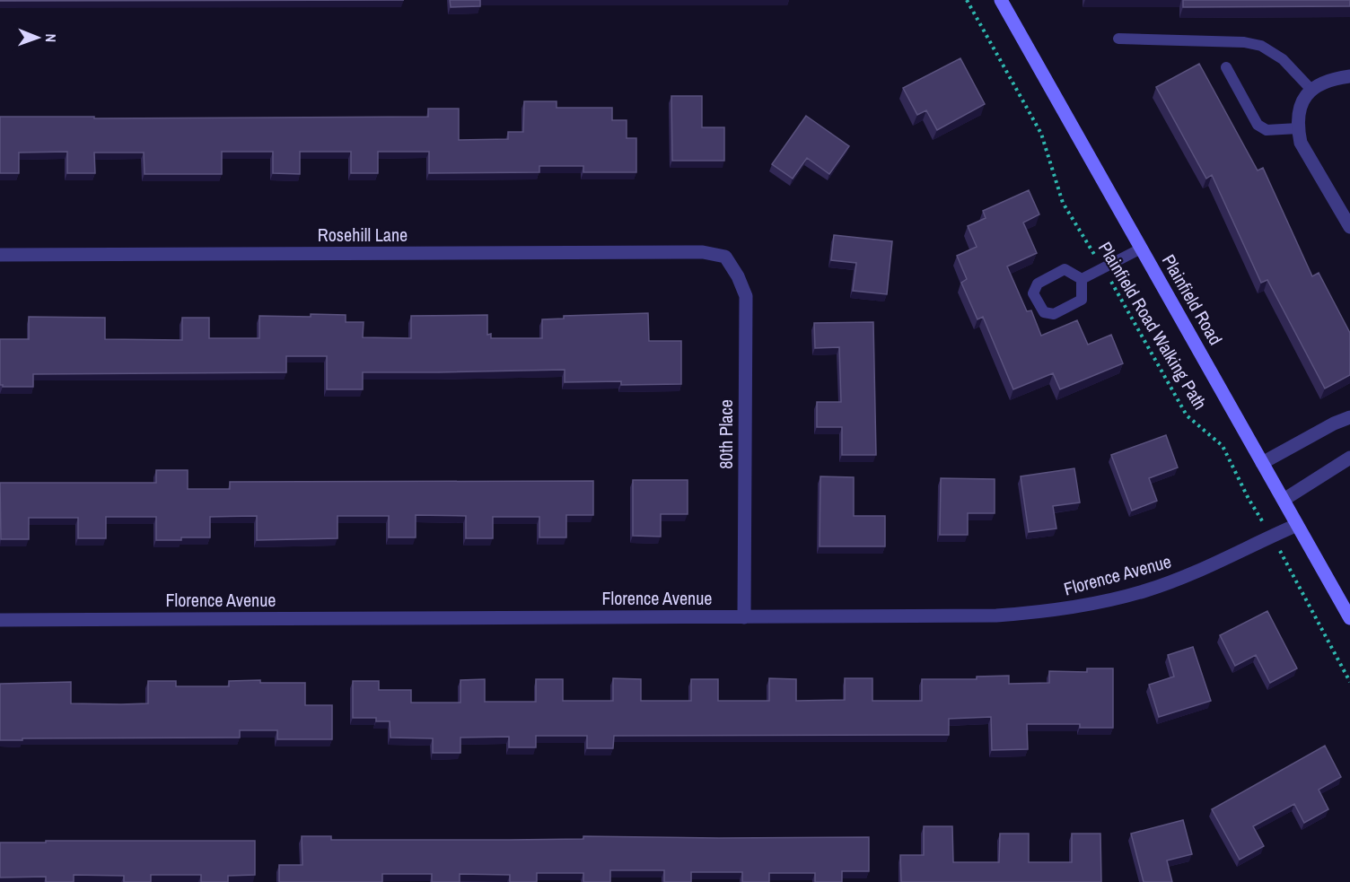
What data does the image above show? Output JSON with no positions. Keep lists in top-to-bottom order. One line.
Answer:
{"streets":{"main road":["Plainfield Road"],"street":["Rosehill Lane","80th Place","Florence Avenue"],"path":["Plainfield Road Walking Path"]},"crossings":[["Rosehill Lane","80th Place"],["Plainfield Road","Florence Avenue"],["Plainfield Road Walking Path","Florence Avenue"],["80th Place","Florence Avenue"]],"north":"right"}
